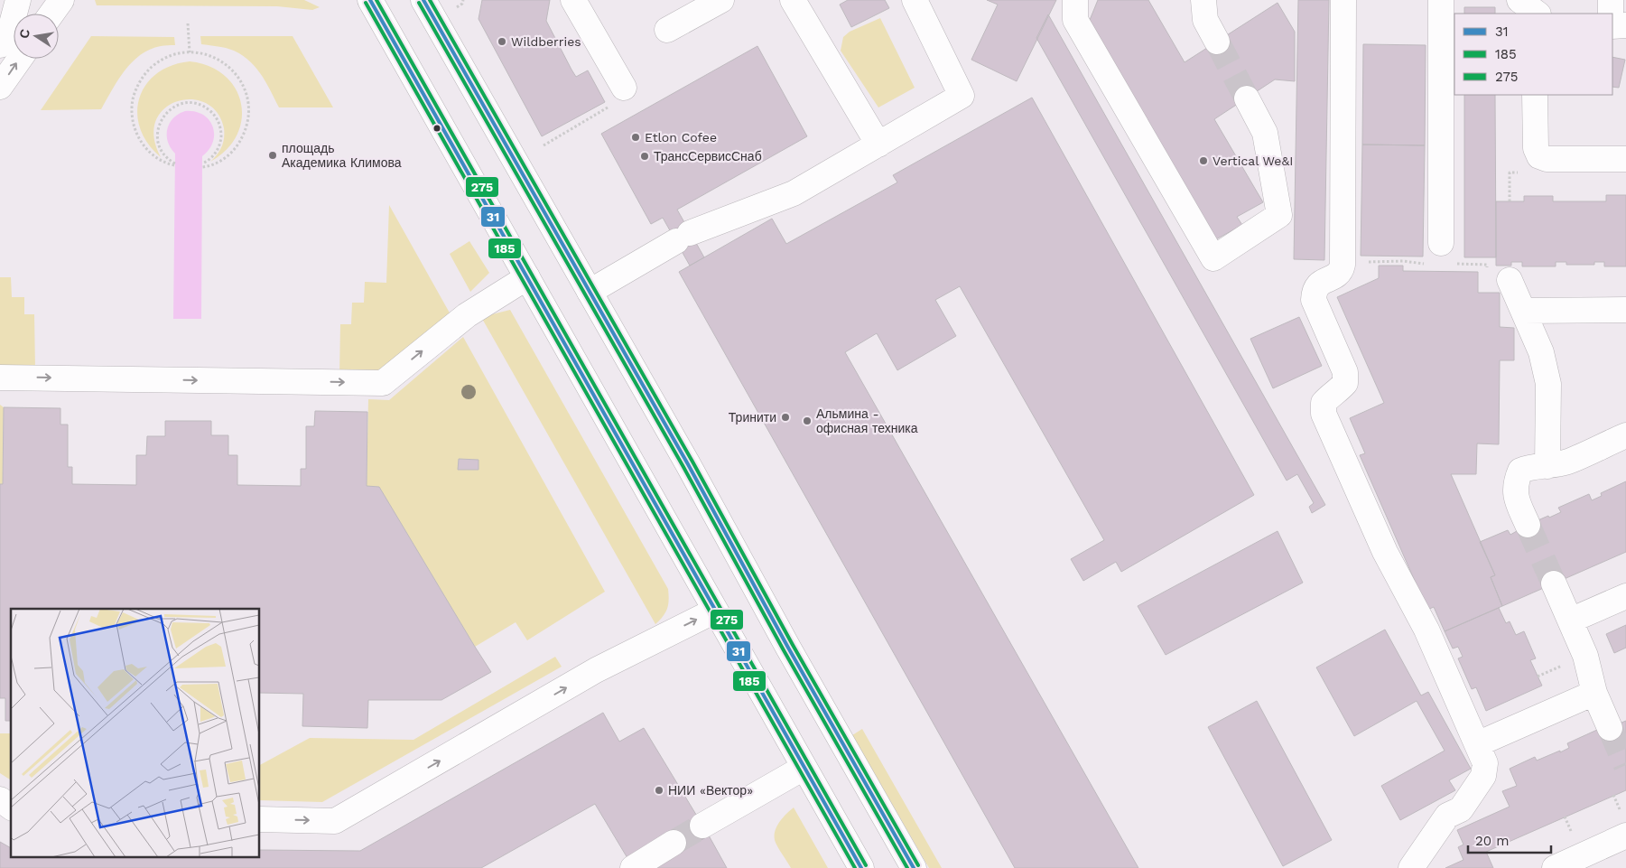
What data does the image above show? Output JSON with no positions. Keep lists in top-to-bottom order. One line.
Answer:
{"places":["Wildberries","Etlon Cofee","площадь Академика Климова","ТрансСервисСнаб","Vertical We&I","Тринити","Альмина - офисная техника","НИИ «Вектор»"],"lines":["transit line 31","transit line 275","transit line 185"],"legend":["31","185","275"],"scale_bar":"20 m","north":"left"}
